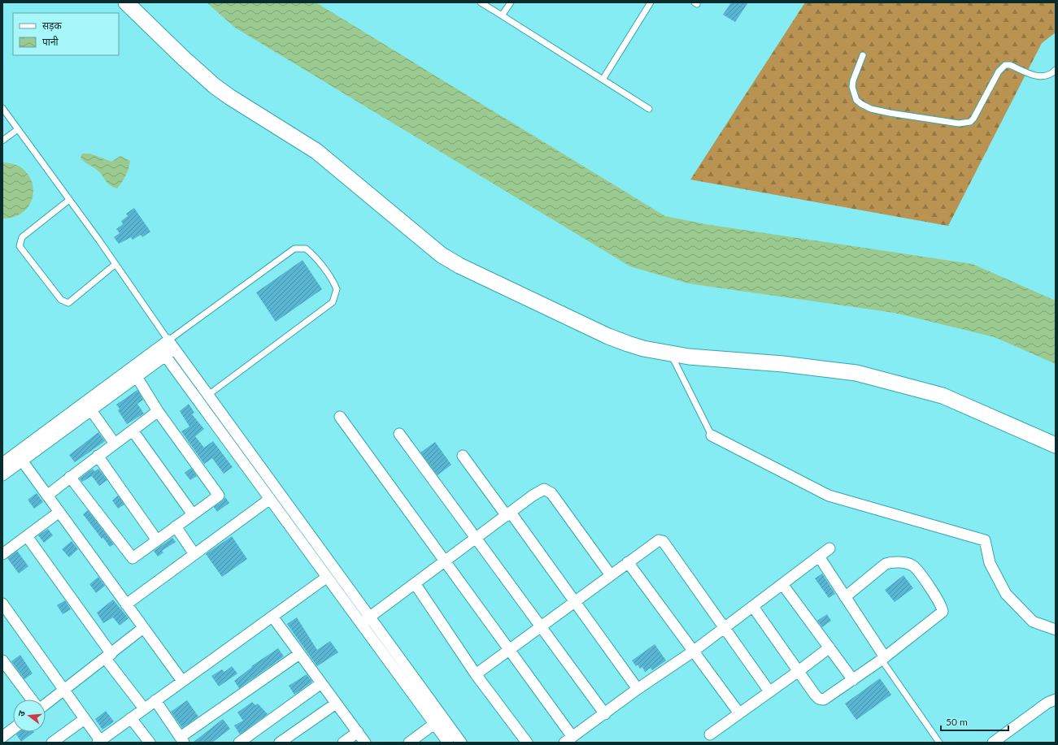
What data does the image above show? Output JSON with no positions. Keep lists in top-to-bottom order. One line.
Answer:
{"legend":["सड़क","पानी"],"scale_bar":"50 m","north":"left"}
